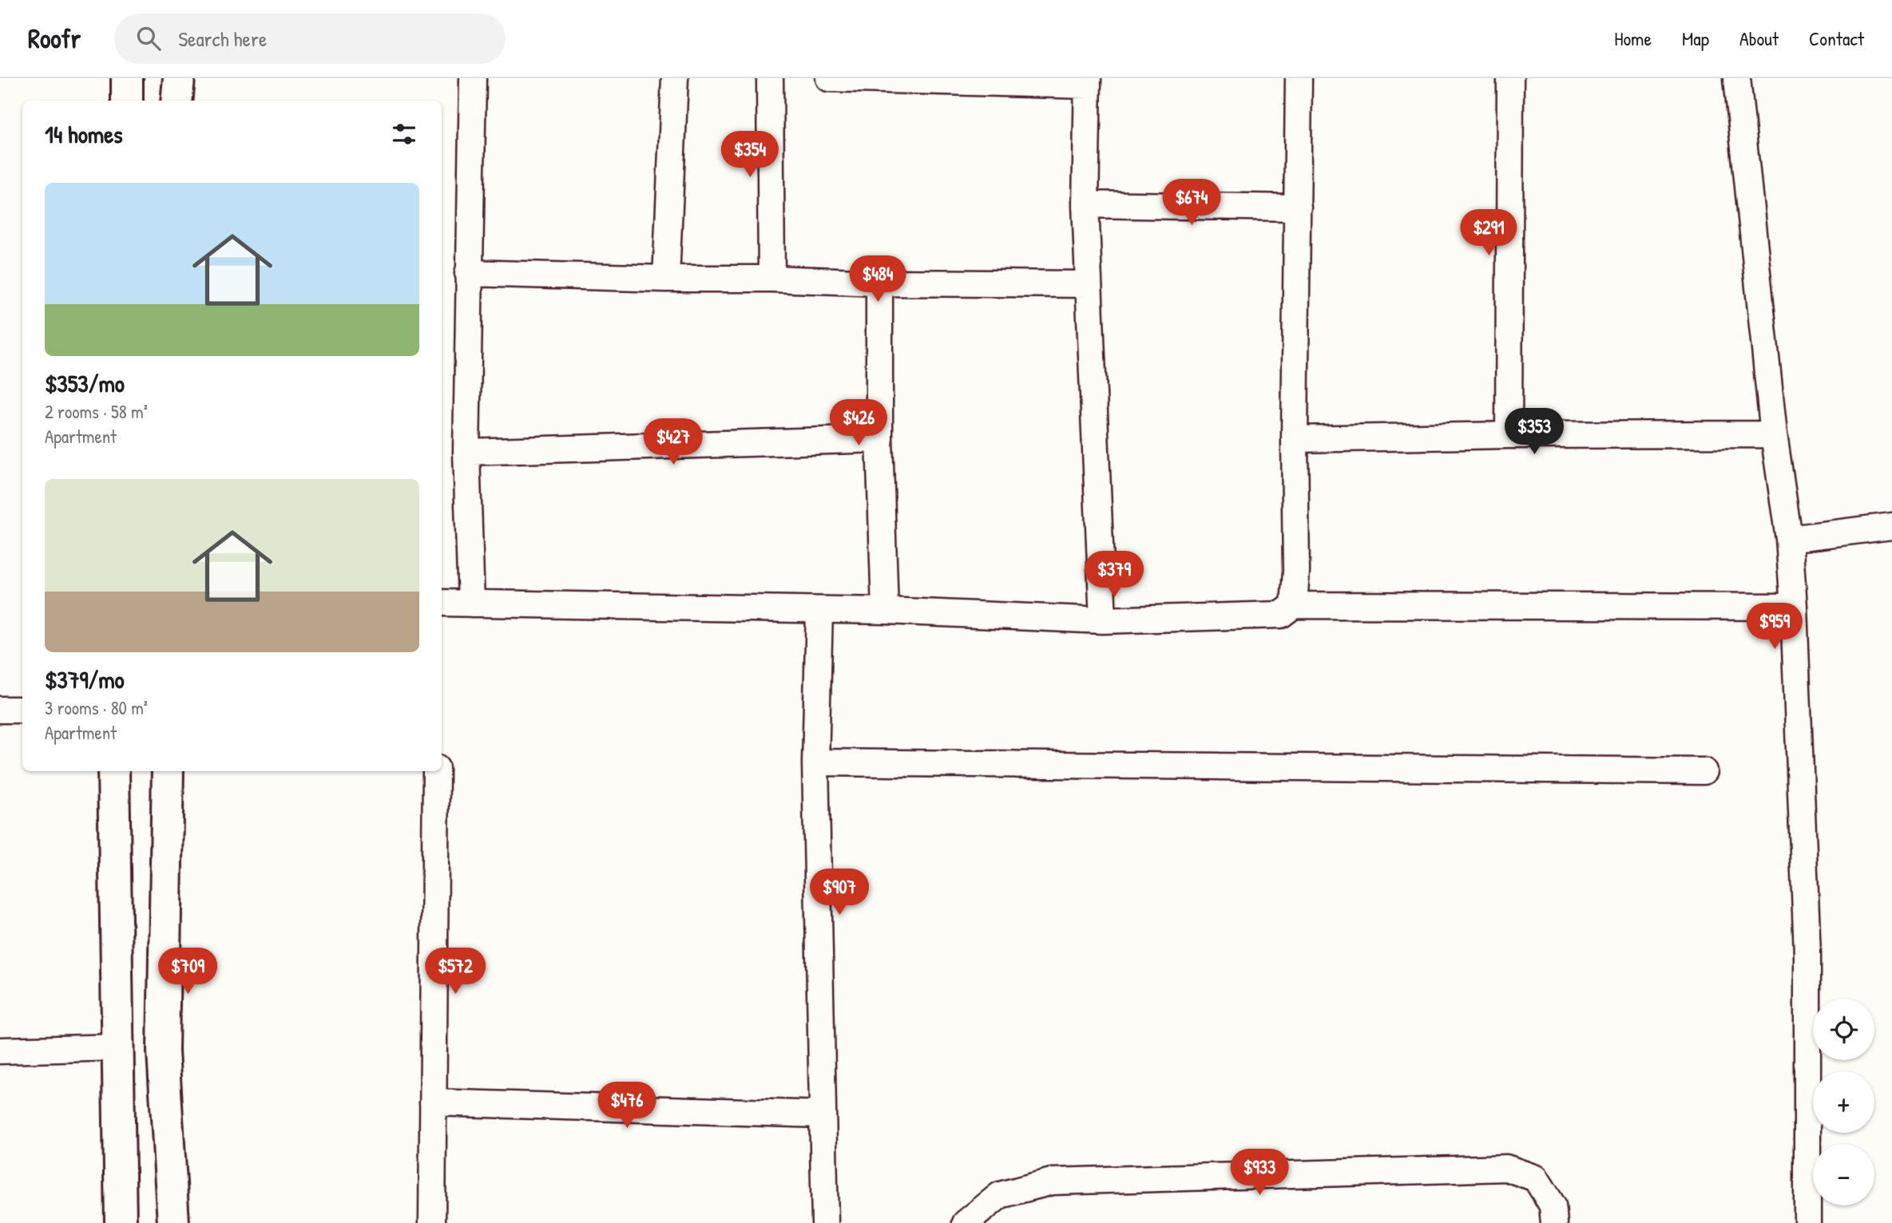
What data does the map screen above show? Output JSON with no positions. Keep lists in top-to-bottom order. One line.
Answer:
{"page":{"header":"Roofr","search":"Search here","nav":["Home","Map","About","Contact"],"heading":"14 homes","price":["$354","$674","$291","$484","$426","$353","$427","$379","$959","$907","$709","$572","$476","$933"],"list":[{"name":"$353/mo","note":"2 rooms · 58 m² · Apartment"},{"name":"$379/mo","note":"3 rooms · 80 m² · Apartment"}],"map_buttons":["+","−"]}}
